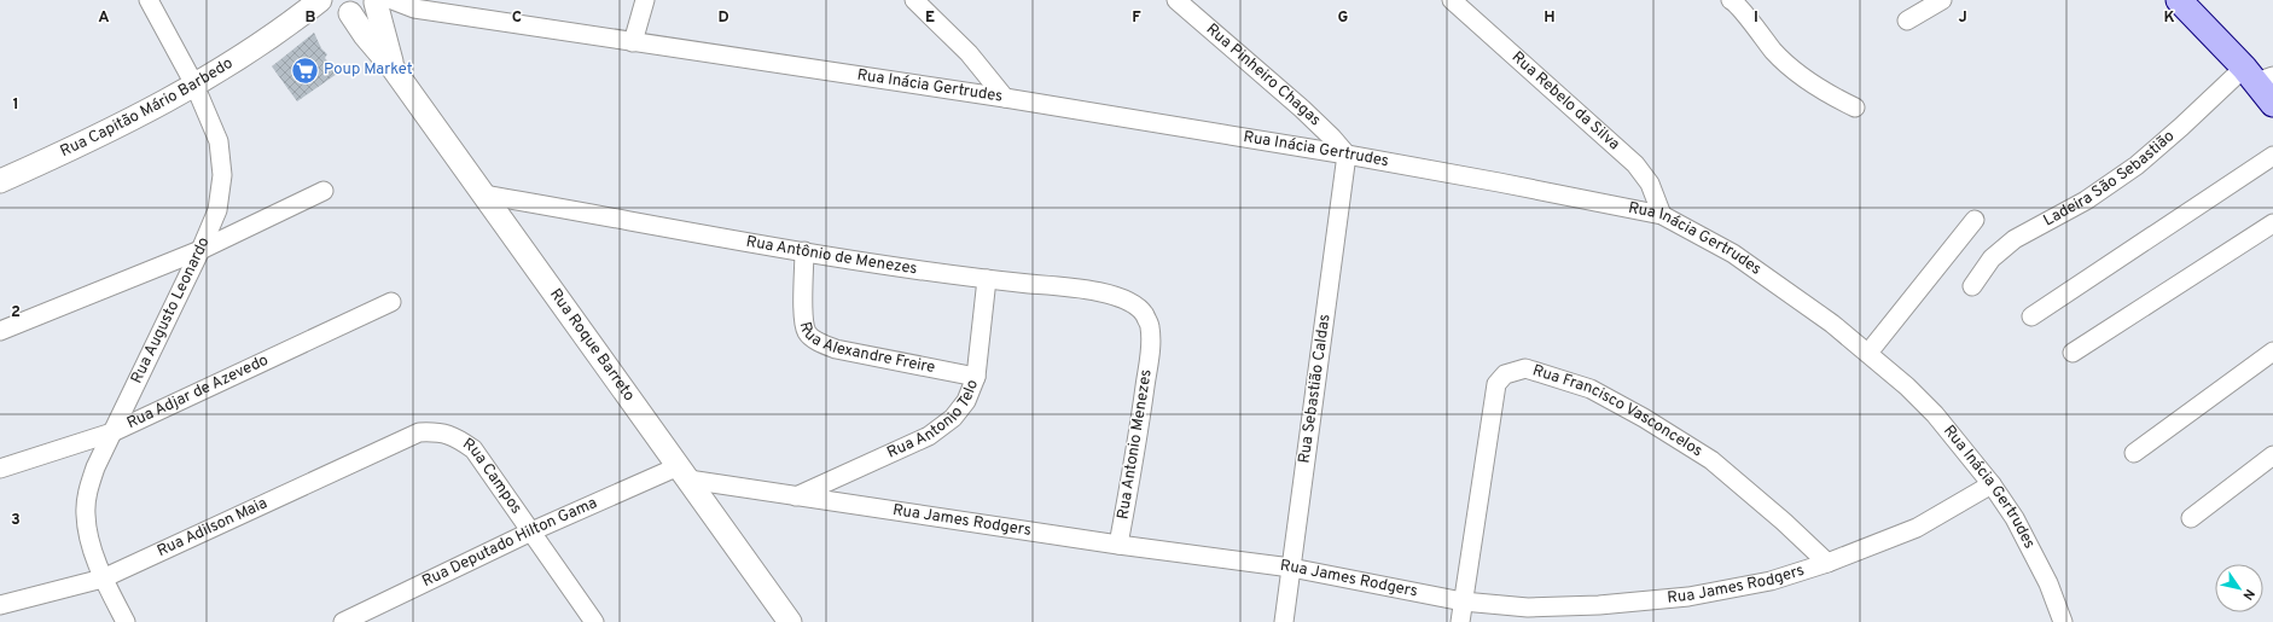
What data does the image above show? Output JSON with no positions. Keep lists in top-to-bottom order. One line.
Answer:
{"streets":{"street":["Rua Pinheiro Chagas","Rua Inácia Gertrudes","Rua Rebelo da Silva","Rua Capitão Mário Barbedo","Ladeira São Sebastião","Rua Antônio de Menezes","Rua Augusto Leonardo","Rua Alexandre Freire","Rua Roque Barreto","Rua Sebastião Caldas","Rua Adjar de Azevedo","Rua Francisco Vasconcelos","Rua Antonio Telo","Rua Antonio Menezes","Rua Campos","Rua James Rodgers","Rua Adilson Maia","Rua Deputado Hilton Gama"]},"crossings":[["Rua Pinheiro Chagas","Rua Inácia Gertrudes"],["Rua Pinheiro Chagas","Rua Sebastião Caldas"],["Rua Inácia Gertrudes","Rua Rebelo da Silva"],["Rua Inácia Gertrudes","Rua Capitão Mário Barbedo"],["Rua Inácia Gertrudes","Rua Roque Barreto"],["Rua Inácia Gertrudes","Rua Sebastião Caldas"],["Rua Inácia Gertrudes","Rua James Rodgers"],["Rua Capitão Mário Barbedo","Rua Augusto Leonardo"],["Rua Capitão Mário Barbedo","Rua Roque Barreto"],["Rua Antônio de Menezes","Rua Alexandre Freire"],["Rua Antônio de Menezes","Rua Roque Barreto"],["Rua Antônio de Menezes","Rua Antonio Telo"],["Rua Antônio de Menezes","Rua Antonio Menezes"],["Rua Augusto Leonardo","Rua Adjar de Azevedo"],["Rua Augusto Leonardo","Rua Adilson Maia"],["Rua Alexandre Freire","Rua Antonio Telo"],["Rua Roque Barreto","Rua James Rodgers"],["Rua Roque Barreto","Rua Deputado Hilton Gama"],["Rua Sebastião Caldas","Rua James Rodgers"],["Rua Francisco Vasconcelos","Rua James Rodgers"],["Rua Antonio Telo","Rua James Rodgers"],["Rua Antonio Menezes","Rua James Rodgers"],["Rua Campos","Rua Adilson Maia"],["Rua Campos","Rua Deputado Hilton Gama"],["Rua James Rodgers","Rua Deputado Hilton Gama"]],"places":{"supermarket":["Poup Market"]},"north":"bottom right","grid":{"columns":["A","B","C","D","E","F","G","H","I","J","K"],"rows":["1","2","3"]}}
